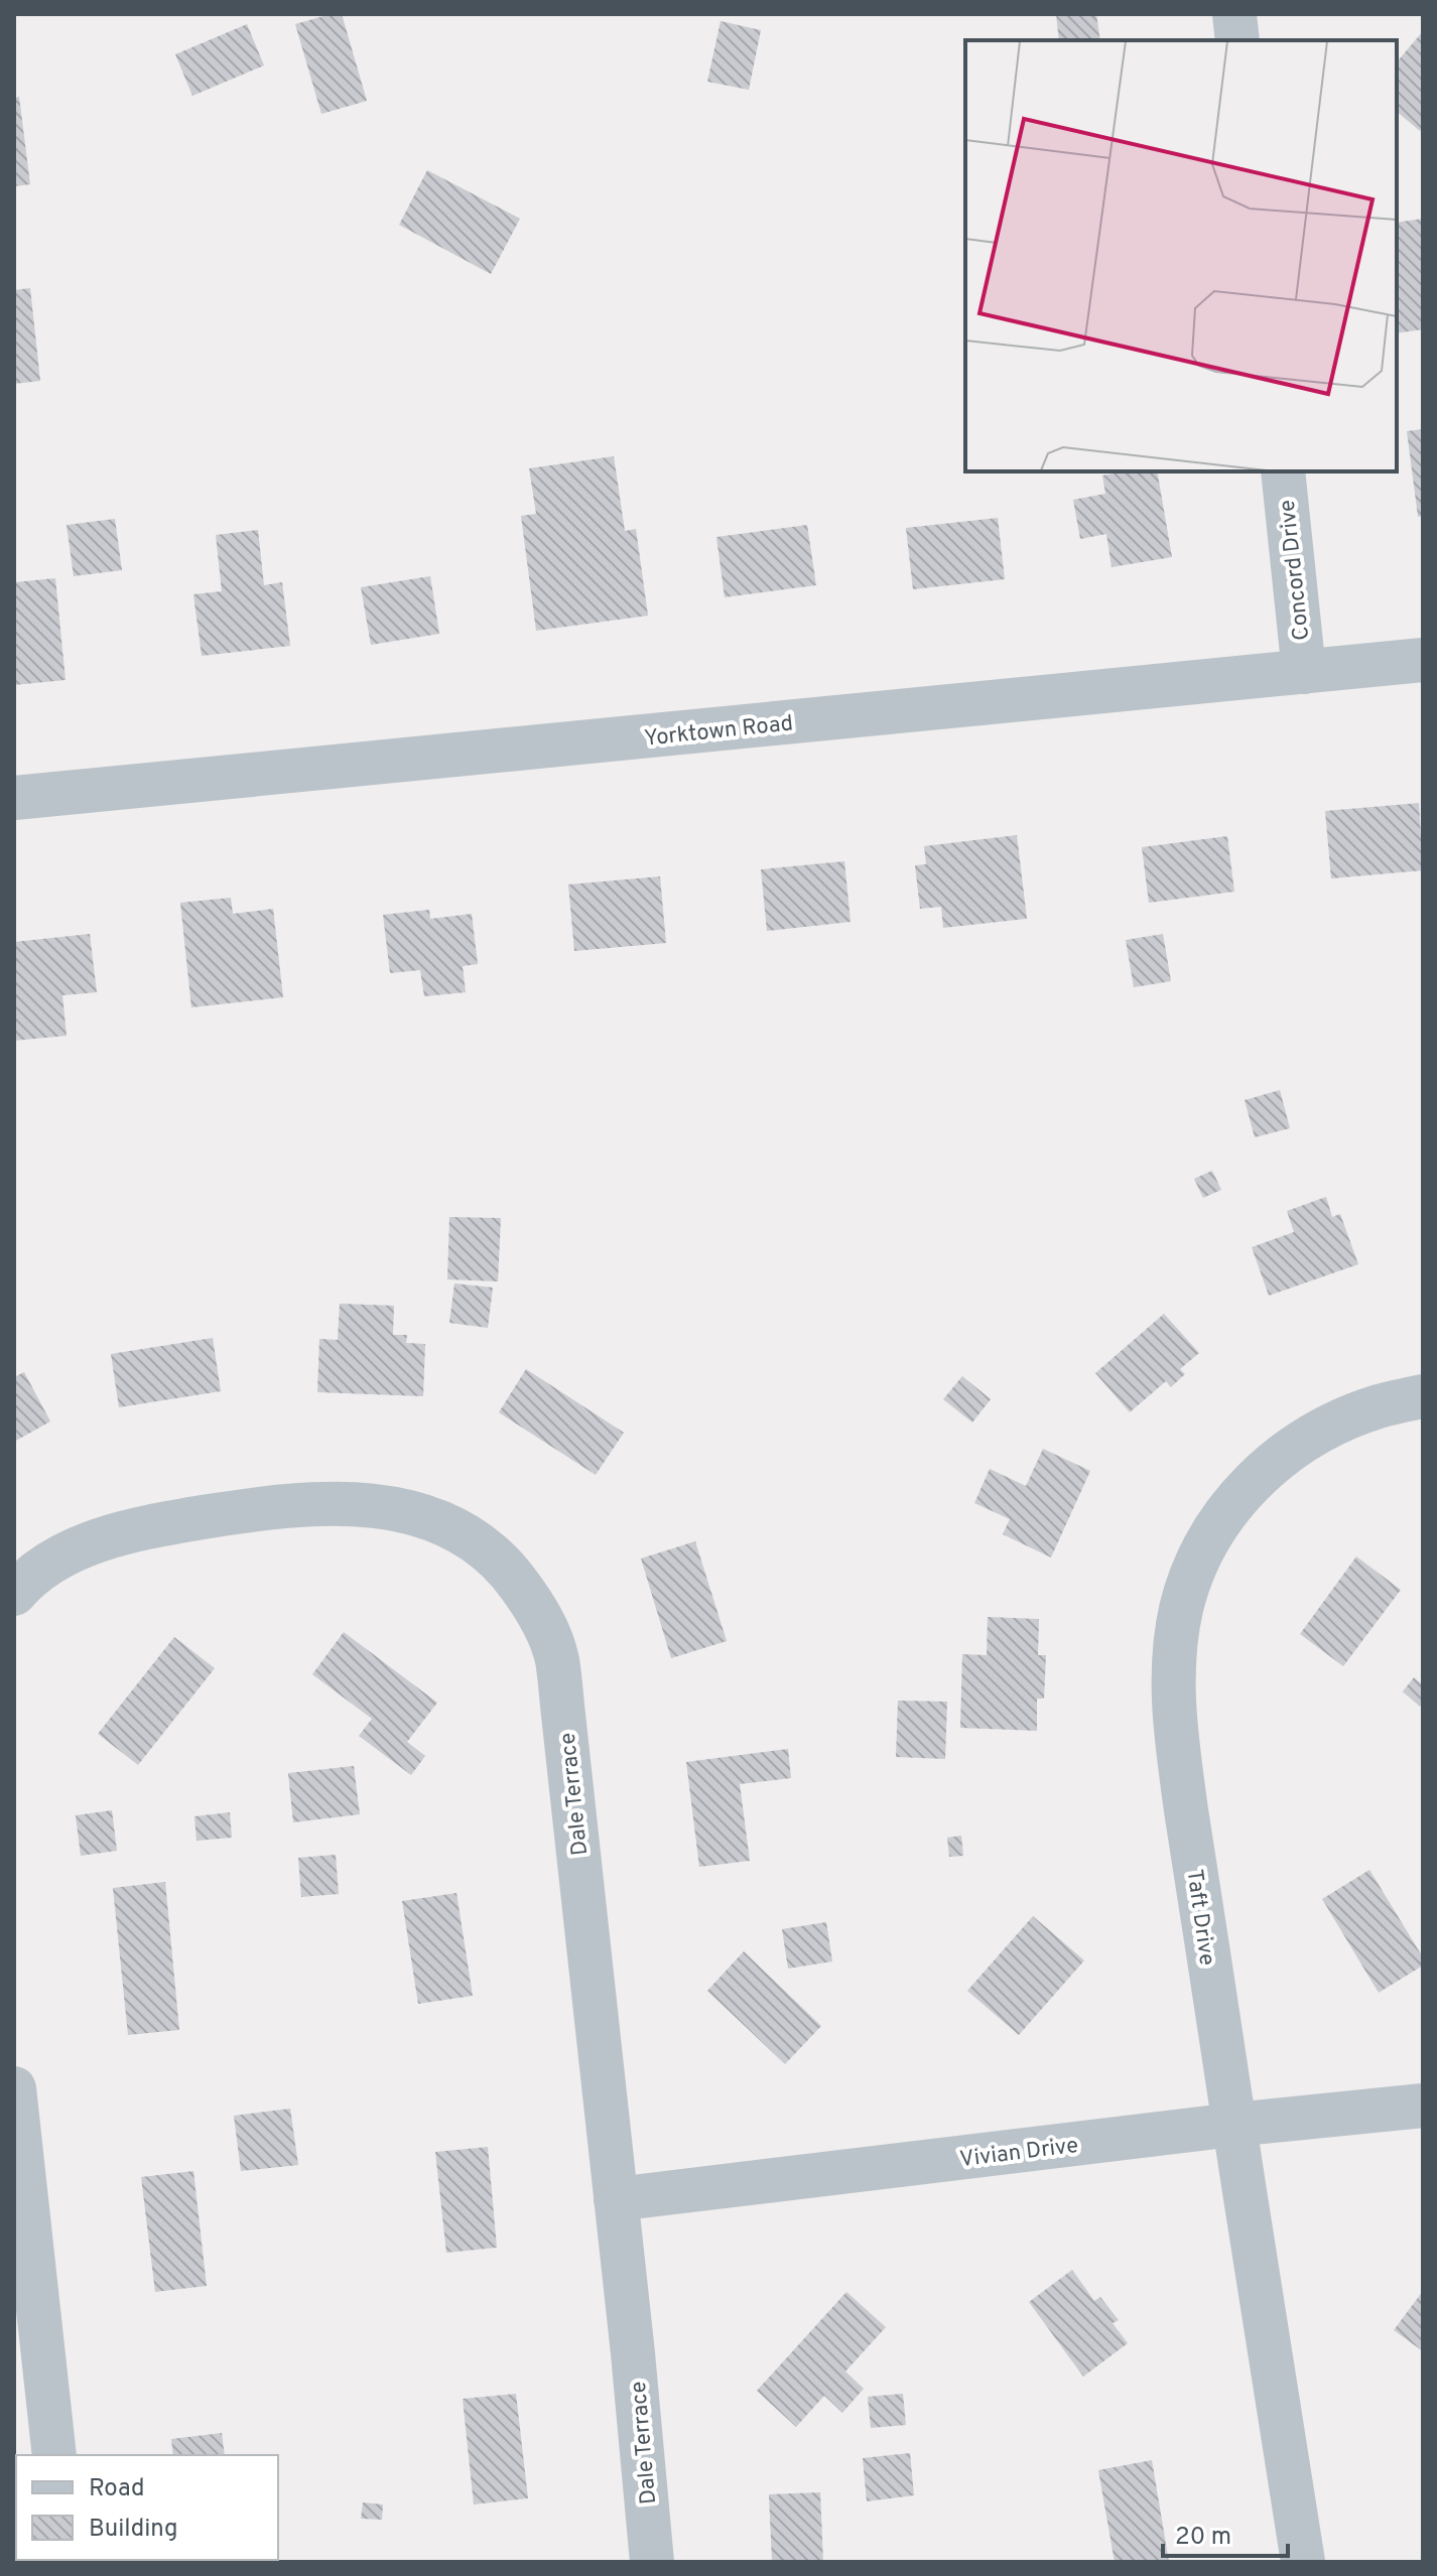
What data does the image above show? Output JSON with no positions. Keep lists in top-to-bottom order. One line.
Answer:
{"streets":{"street":["Concord Drive","Yorktown Road","Dale Terrace","Taft Drive","Vivian Drive"]},"crossings":[["Concord Drive","Yorktown Road"],["Dale Terrace","Vivian Drive"],["Taft Drive","Vivian Drive"]],"legend":["Road","Building"],"scale_bar":"20 m"}
